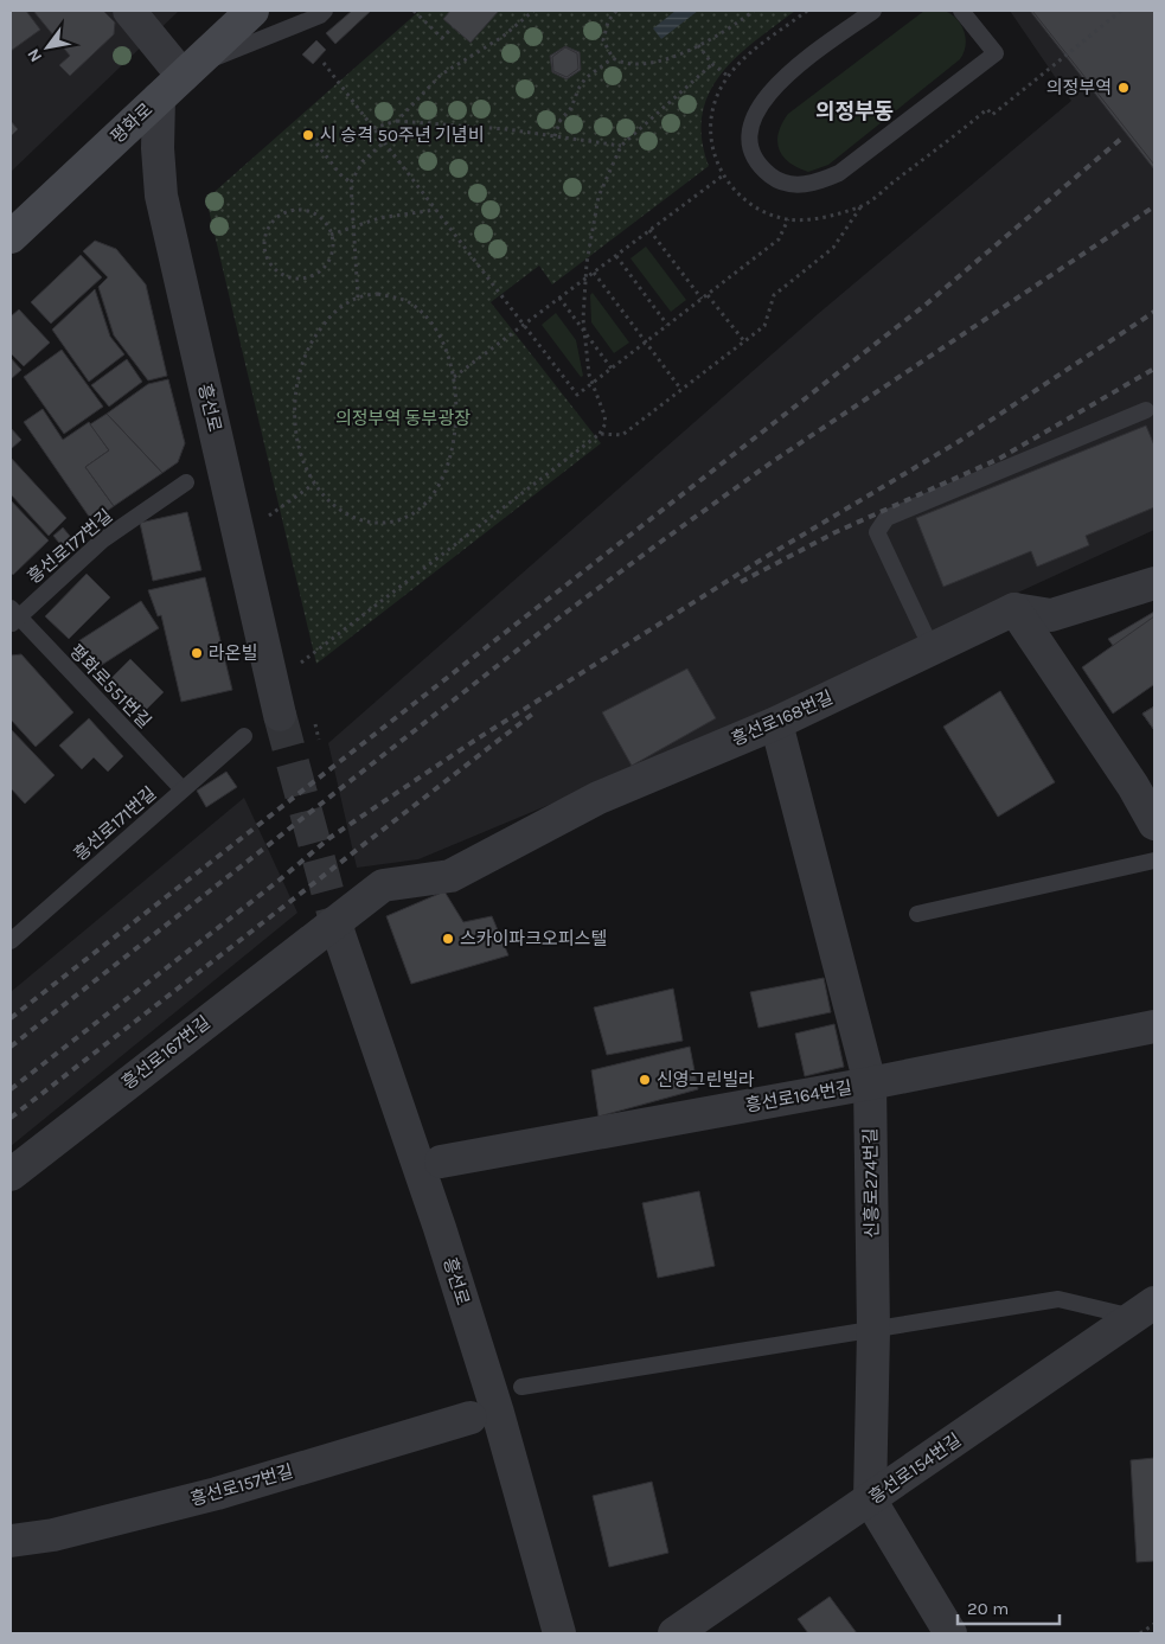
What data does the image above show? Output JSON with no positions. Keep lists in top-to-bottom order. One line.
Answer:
{"streets":{"main road":["평화로"],"street":["흥선로","흥선로168번길","흥선로167번길","흥선로164번길","신흥로274번길","흥선로154번길","흥선로157번길"],"lane":["흥선로177번길","평화로551번길","흥선로171번길"]},"crossings":[["평화로","흥선로"],["흥선로","흥선로168번길"],["흥선로","흥선로167번길"],["흥선로177번길","평화로551번길"],["평화로551번길","흥선로171번길"],["흥선로168번길","흥선로167번길"],["흥선로168번길","신흥로274번길"],["흥선로164번길","신흥로274번길"],["신흥로274번길","흥선로154번길"]],"districts":["의정부동"],"parks":["의정부역 동부광장"],"places":["의정부역","시 승격 50주년 기념비","라온빌","스카이파크오피스텔","신영그린빌라"],"scale_bar":"20 m","north":"bottom left"}
